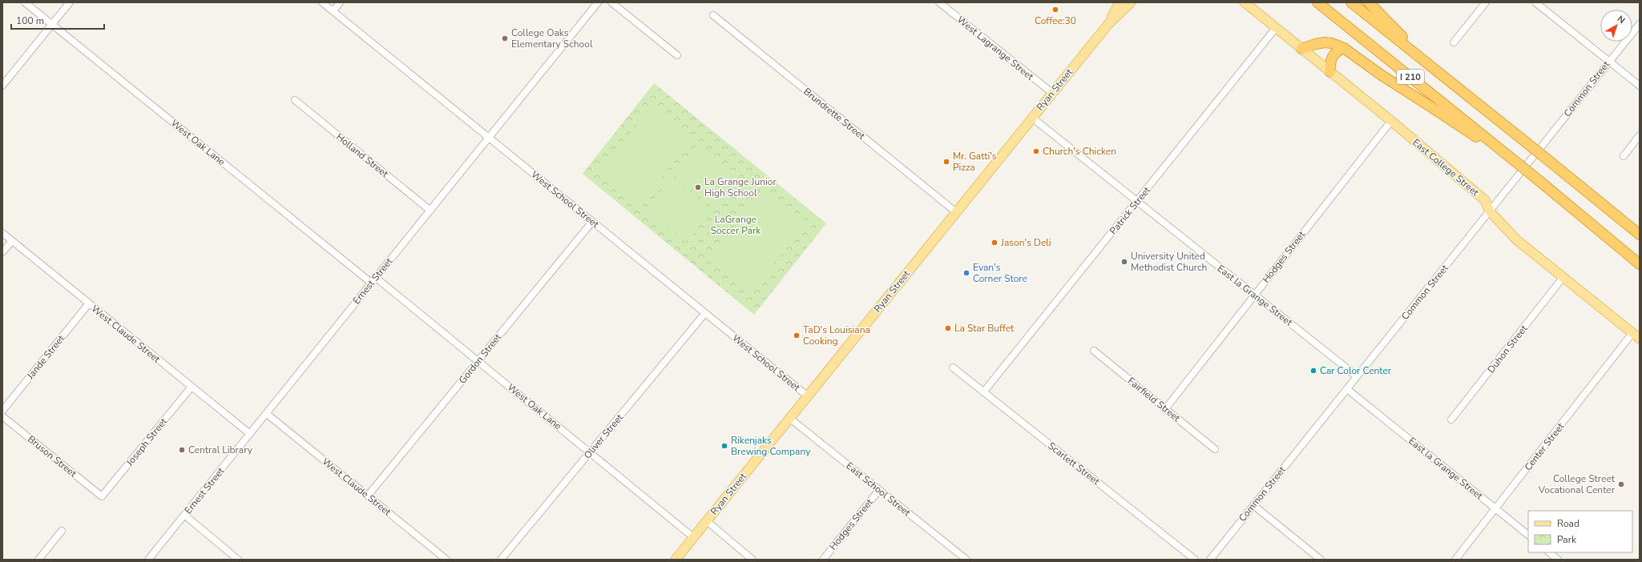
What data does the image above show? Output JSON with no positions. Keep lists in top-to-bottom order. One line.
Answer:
{"streets":{"highway":["I 210"],"main road":["Ryan Street","East College Street"],"street":["West Lagrange Street","Common Street","Brundrette Street","West Oak Lane","Holland Street","West School Street","Patrick Street","Hodges Street","Ernest Street","East la Grange Street","West Claude Street","Duhon Street","Jande Street","Gordon Street","Fairfield Street","Oliver Street","Joseph Street","Center Street","Bruson Street","Scarlett Street","East School Street"]},"crossings":[["West Lagrange Street","Ryan Street"],["Common Street","East College Street"],["Common Street","East la Grange Street"],["Ryan Street","Brundrette Street"],["Ryan Street","West Oak Lane"],["Ryan Street","West School Street"],["Ryan Street","East la Grange Street"],["Ryan Street","East School Street"],["West Oak Lane","Ernest Street"],["West Oak Lane","Gordon Street"],["West Oak Lane","Oliver Street"],["Holland Street","Ernest Street"],["East College Street","Patrick Street"],["East College Street","Hodges Street"],["East College Street","Duhon Street"],["East College Street","Center Street"],["West School Street","Ernest Street"],["West School Street","Gordon Street"],["West School Street","Oliver Street"],["Patrick Street","East la Grange Street"],["Patrick Street","Scarlett Street"],["Hodges Street","East la Grange Street"],["Hodges Street","Fairfield Street"],["Hodges Street","East School Street"],["Ernest Street","West Claude Street"],["East la Grange Street","Center Street"],["West Claude Street","Jande Street"],["West Claude Street","Gordon Street"],["West Claude Street","Joseph Street"],["Joseph Street","Bruson Street"]],"parks":["LaGrange Soccer Park"],"places":["Coffee:30","College Oaks Elementary School","Church's Chicken","Mr. Gatti's Pizza","La Grange Junior High School","Jason's Deli","University United Methodist Church","Evan's Corner Store","La Star Buffet","TaD's Louisiana Cooking","Car Color Center","Rikenjaks Brewing Company","Central Library","College Street Vocational Center"],"legend":["Road","Park"],"scale_bar":"100 m","north":"top right"}
